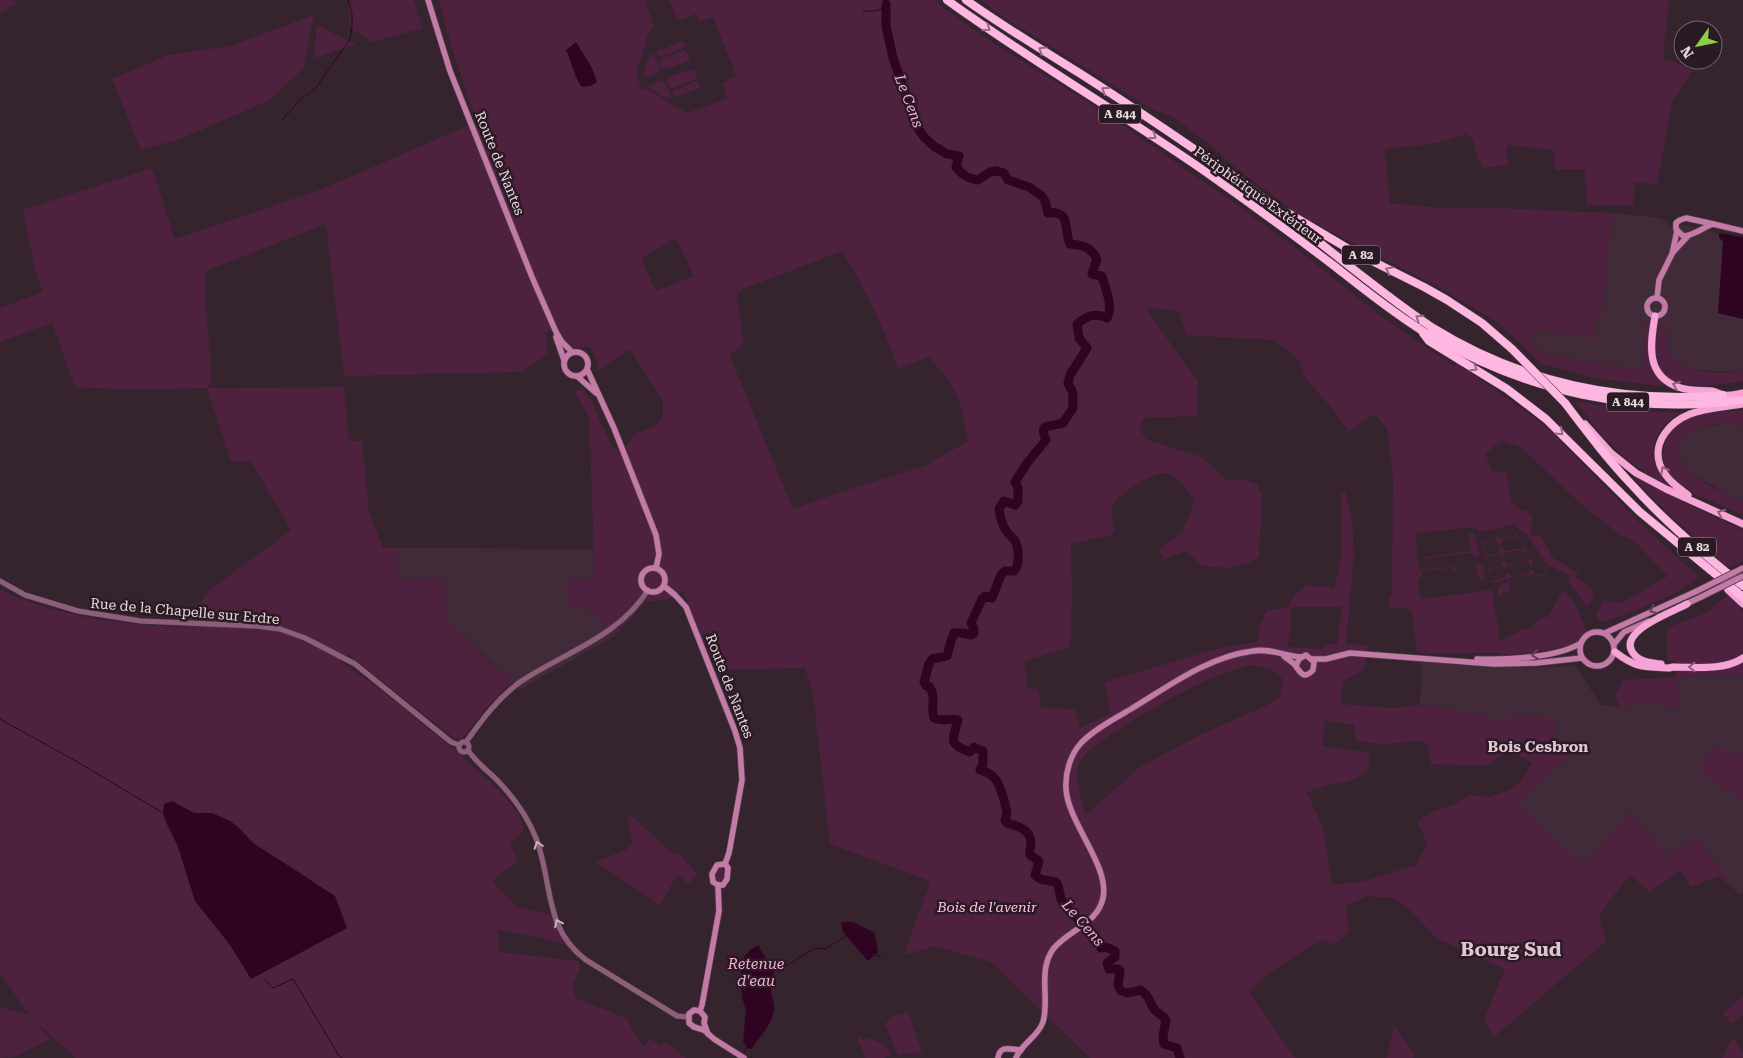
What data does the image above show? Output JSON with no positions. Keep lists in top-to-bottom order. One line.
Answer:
{"streets":{"highway":["A 844","Périphérique Extérieur","A 82"],"main road":["Route de Nantes"],"street":["Rue de la Chapelle sur Erdre"]},"crossings":[["A 844","A 82"],["Périphérique Extérieur","A 82"]],"districts":["Bois Cesbron","Bourg Sud"],"water":["Le Cens","Retenue d'eau"],"parks":["Bois de l'avenir"],"north":"bottom left"}
